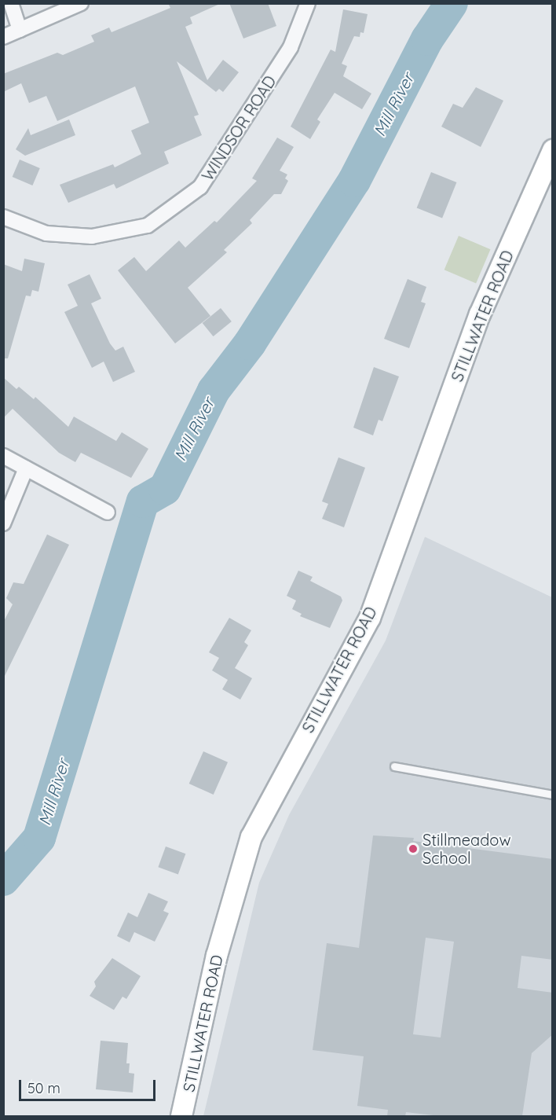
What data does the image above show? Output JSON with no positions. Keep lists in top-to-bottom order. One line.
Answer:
{"streets":{"main road":["STILLWATER ROAD"],"street":["WINDSOR ROAD"]},"water":["Mill River"],"places":["Stillmeadow School"],"scale_bar":"50 m"}
